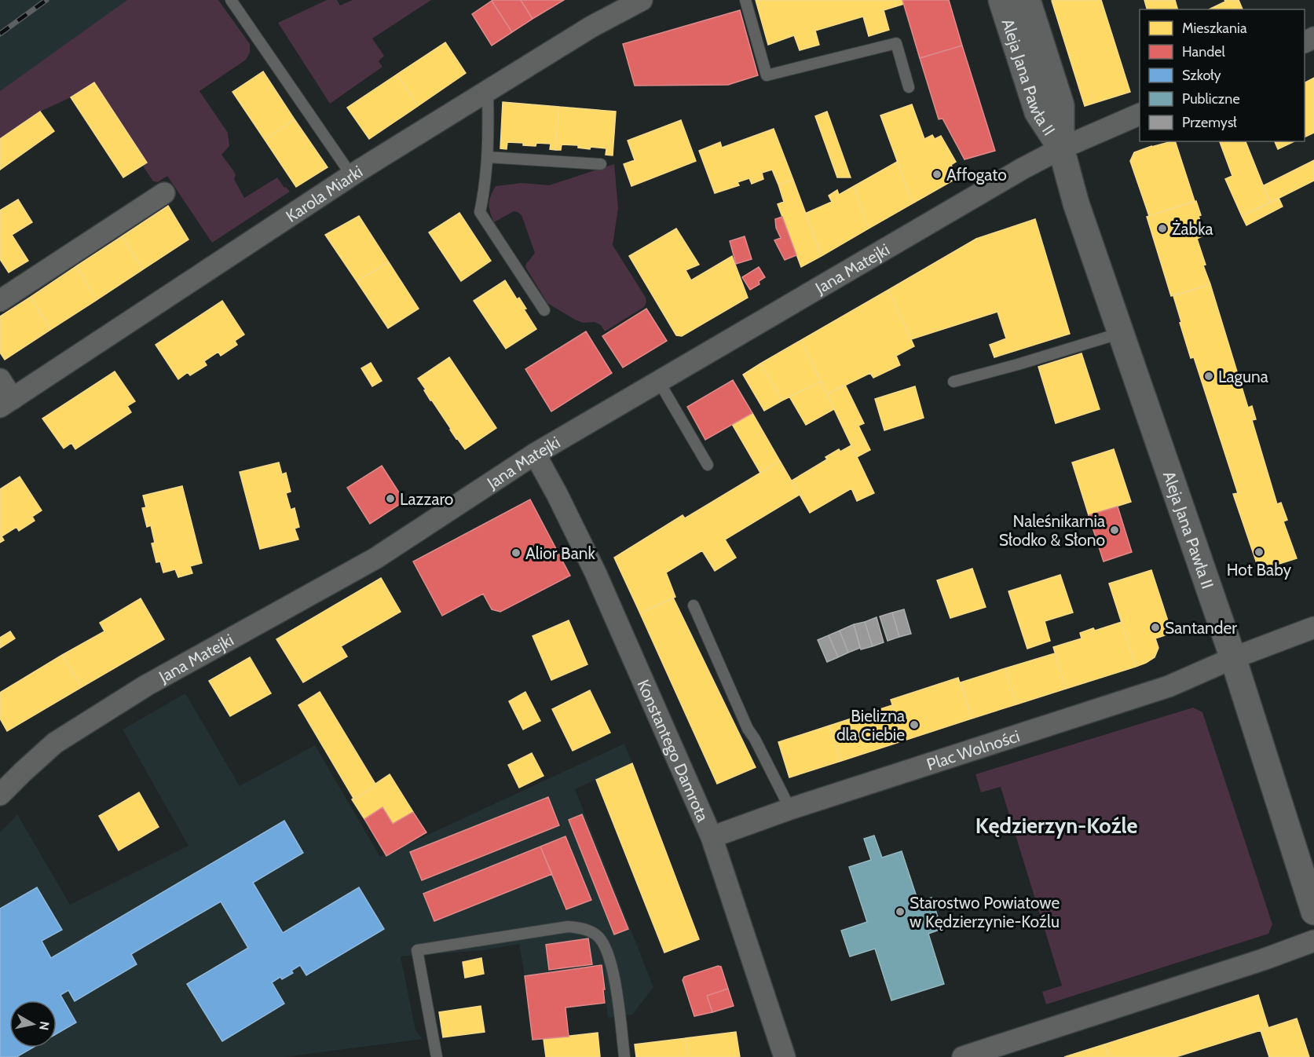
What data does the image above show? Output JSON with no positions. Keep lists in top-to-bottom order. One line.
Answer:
{"streets":{"main road":["Aleja Jana Pawła II"],"street":["Karola Miarki","Jana Matejki","Konstantego Damrota","Plac Wolności"]},"crossings":[["Aleja Jana Pawła II","Jana Matejki"],["Aleja Jana Pawła II","Plac Wolności"],["Jana Matejki","Konstantego Damrota"],["Konstantego Damrota","Plac Wolności"]],"districts":["Kędzierzyn-Koźle"],"places":["Affogato","Żabka","Laguna","Lazzaro","Naleśnikarnia Słodko & Słono","Hot Baby","Alior Bank","Santander","Bielizna dla Ciebie","Starostwo Powiatowe w Kędzierzynie-Koźlu"],"legend":["Mieszkania","Handel","Szkoły","Publiczne","Przemysł"],"north":"right"}
